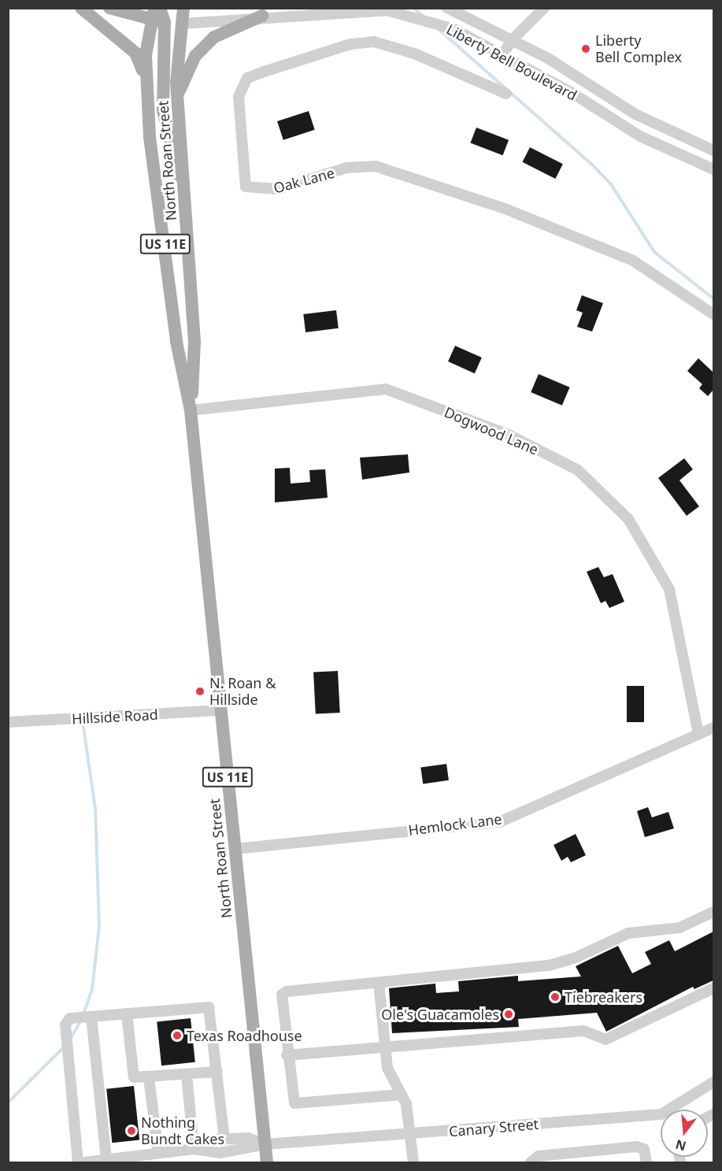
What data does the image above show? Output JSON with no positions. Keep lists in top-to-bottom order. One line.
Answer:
{"streets":{"main road":["North Roan Street","US 11E"],"street":["Liberty Bell Boulevard","Oak Lane","Dogwood Lane","Hillside Road","Hemlock Lane","Canary Street"]},"crossings":[["Liberty Bell Boulevard","North Roan Street"],["Liberty Bell Boulevard","US 11E"],["North Roan Street","US 11E"],["North Roan Street","Dogwood Lane"],["North Roan Street","Hillside Road"],["North Roan Street","Hemlock Lane"],["North Roan Street","Canary Street"],["Dogwood Lane","Hemlock Lane"]],"places":["Liberty Bell Complex","N. Roan & Hillside","Tiebreakers","Ole's Guacamoles","Texas Roadhouse","Nothing Bundt Cakes"],"north":"bottom"}
